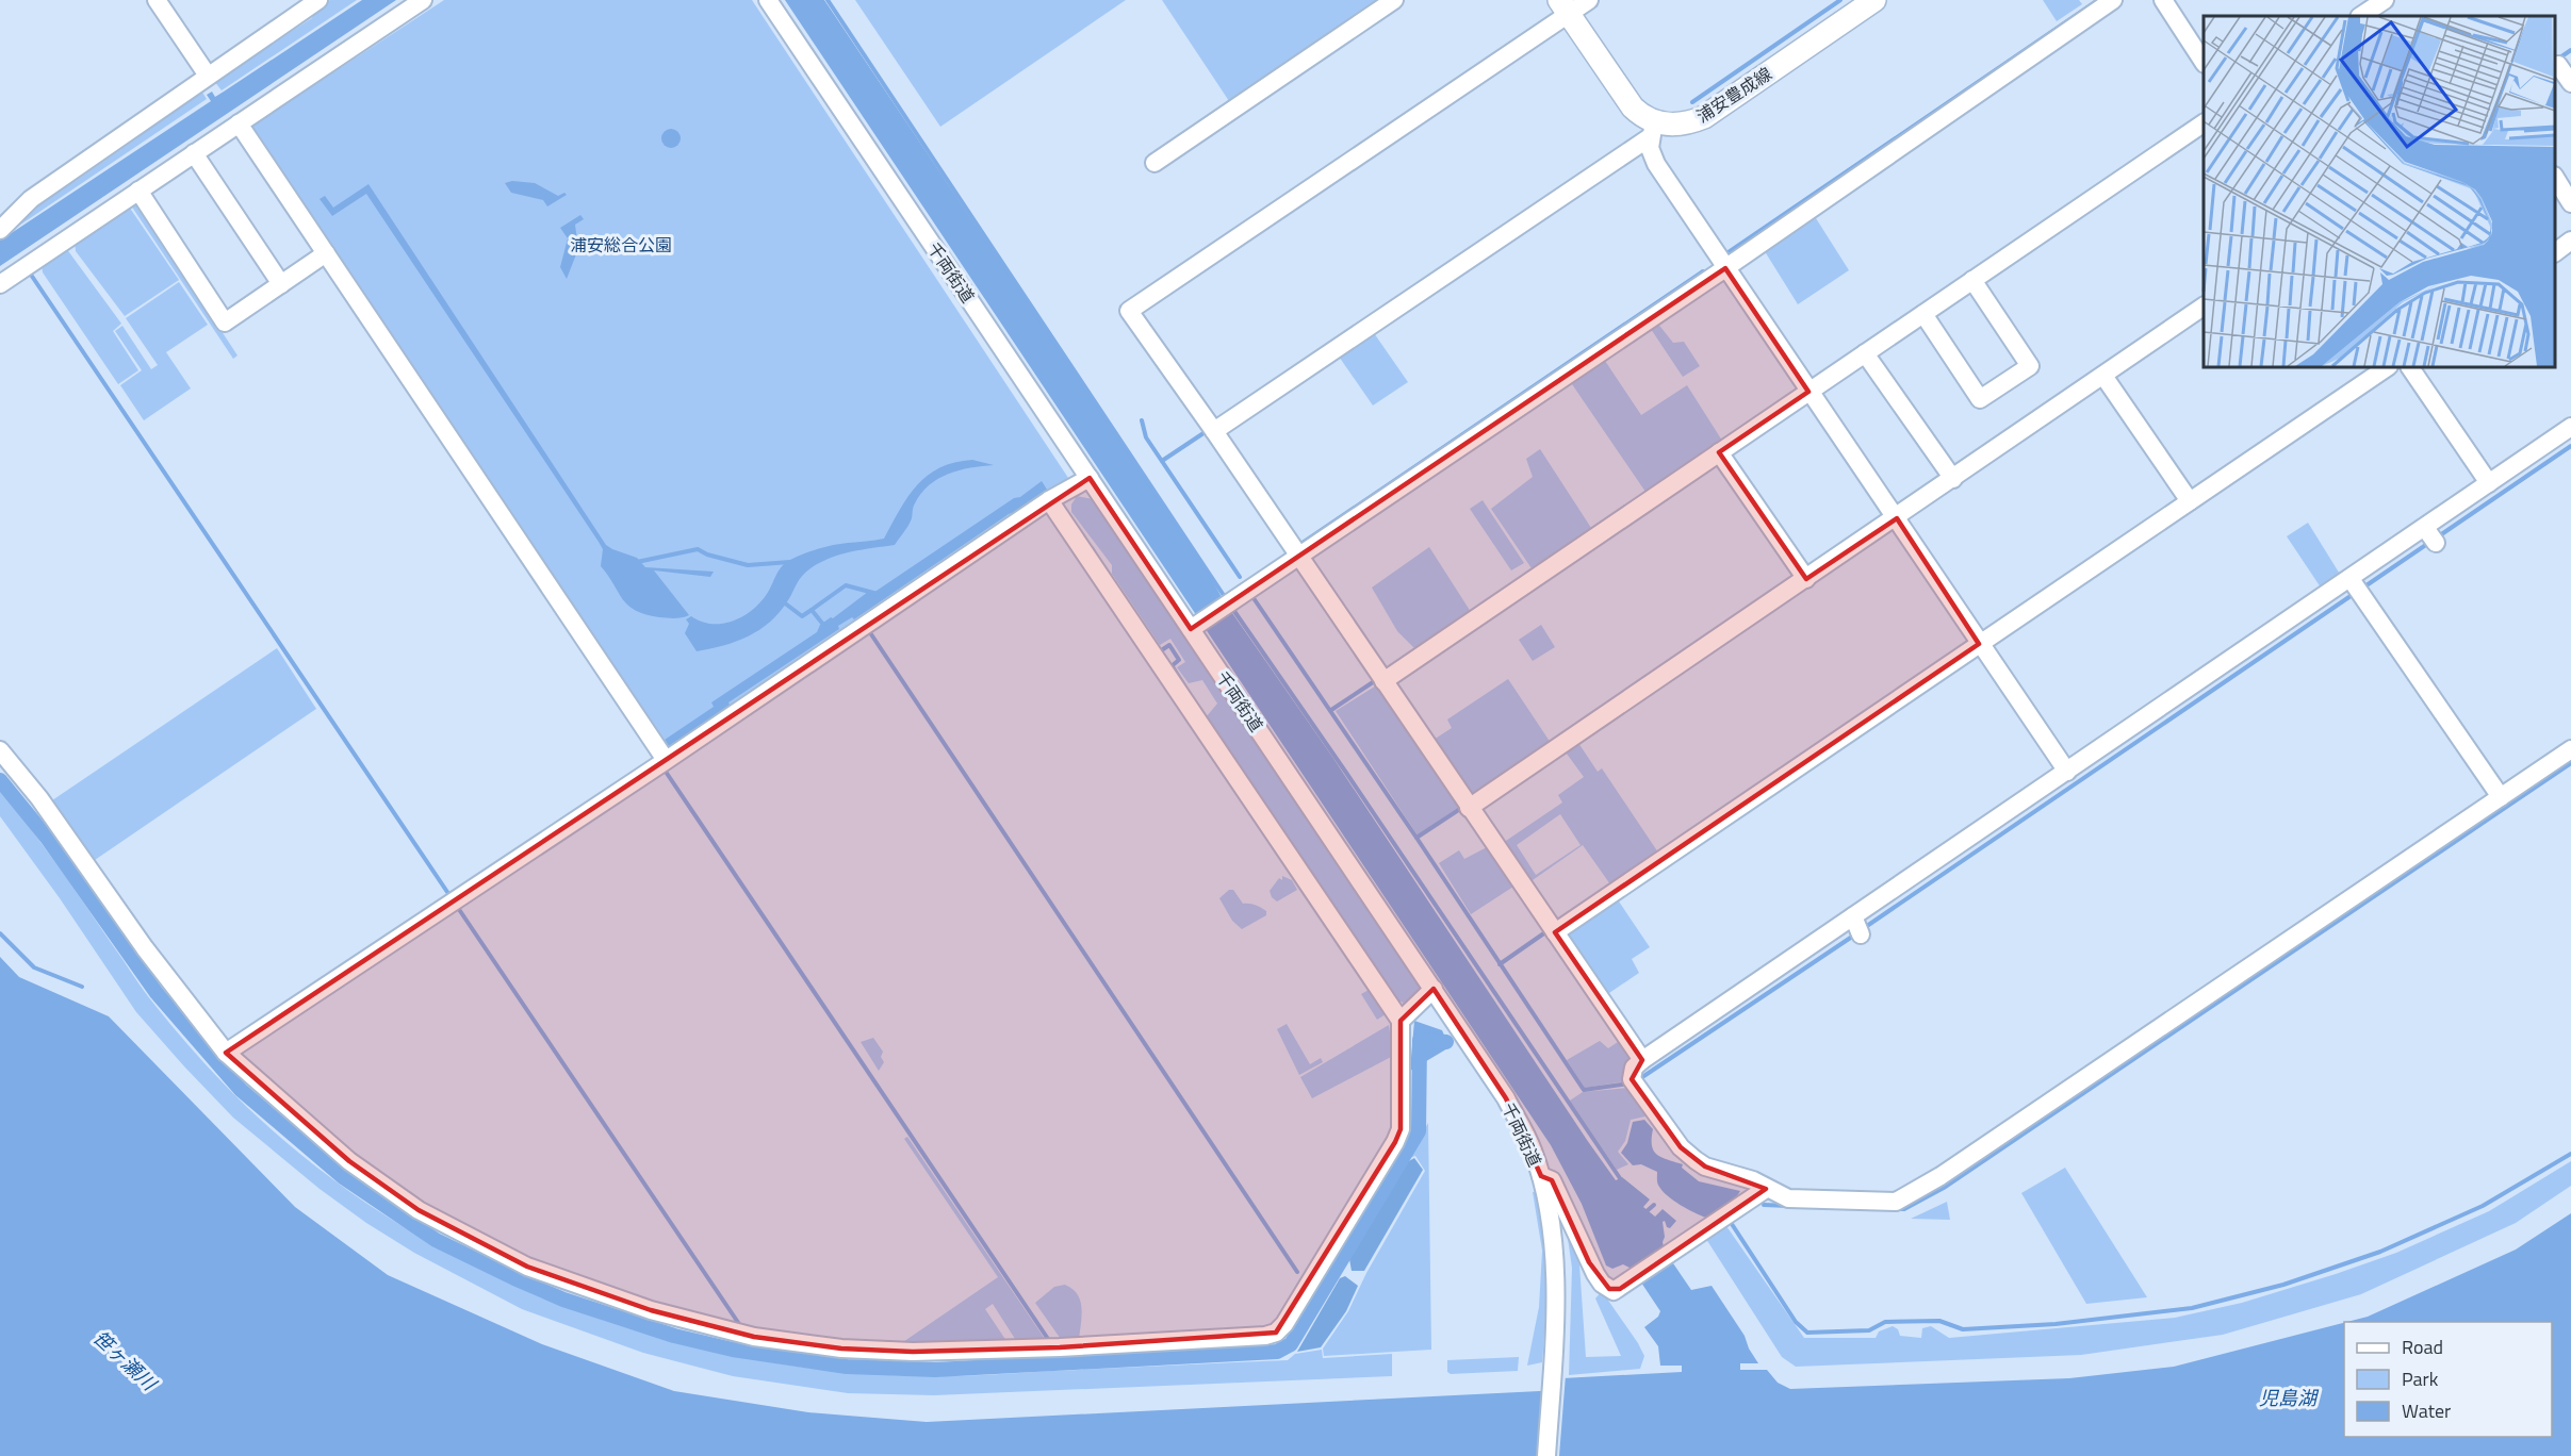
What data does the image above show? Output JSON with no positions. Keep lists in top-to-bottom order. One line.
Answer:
{"streets":{"main road":["浦安豊成線"],"street":["千両街道"]},"water":["笹ヶ瀬川","児島湖"],"parks":["浦安総合公園"],"legend":["Road","Park","Water"]}
